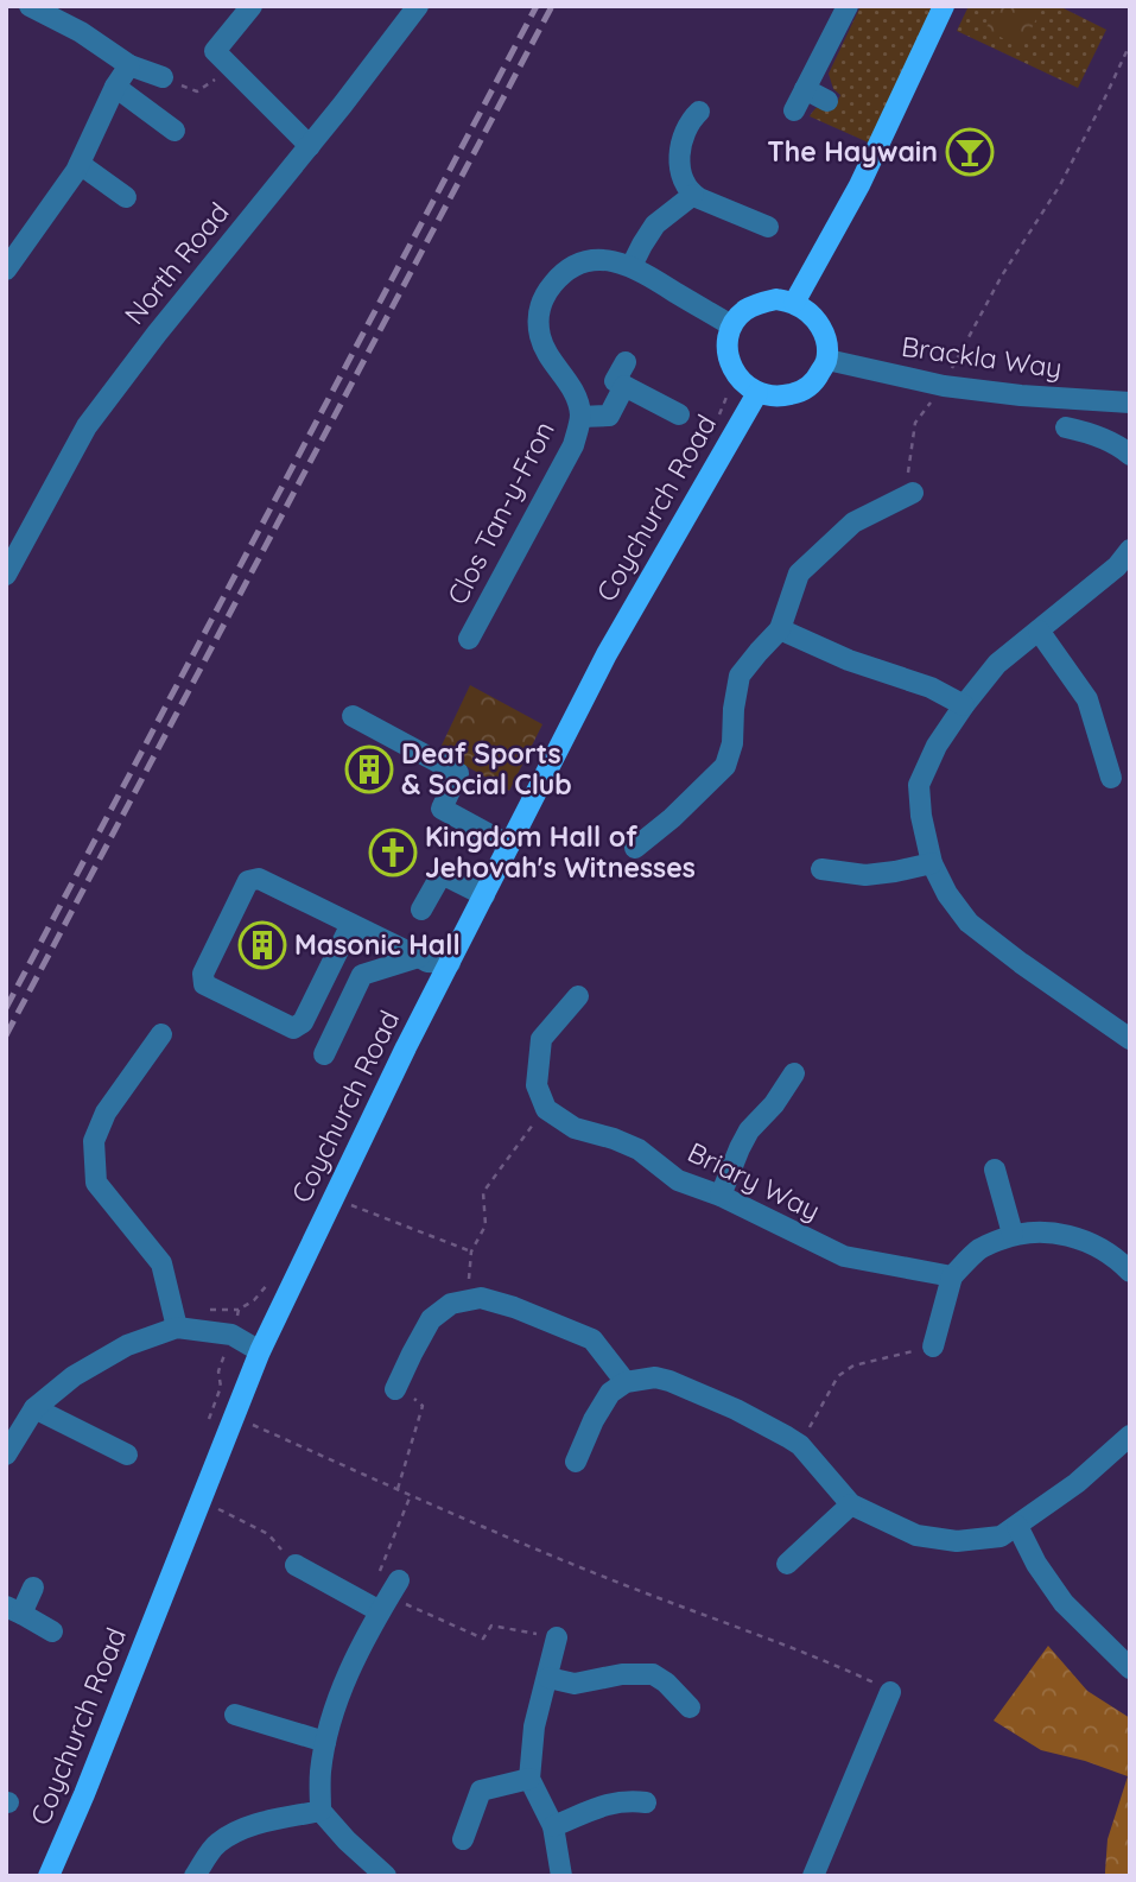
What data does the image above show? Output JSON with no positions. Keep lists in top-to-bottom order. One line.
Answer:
{"streets":{"main road":["Coychurch Road"],"street":["North Road","Brackla Way","Clos Tan-y-Fron","Briary Way"]},"crossings":[["Brackla Way","Coychurch Road"],["Brackla Way","Clos Tan-y-Fron"],["Coychurch Road","Clos Tan-y-Fron"]],"places":{"bar":["The Haywain"],"building":["Deaf Sports & Social Club","Masonic Hall"],"church":["Kingdom Hall of Jehovah's Witnesses"]}}
